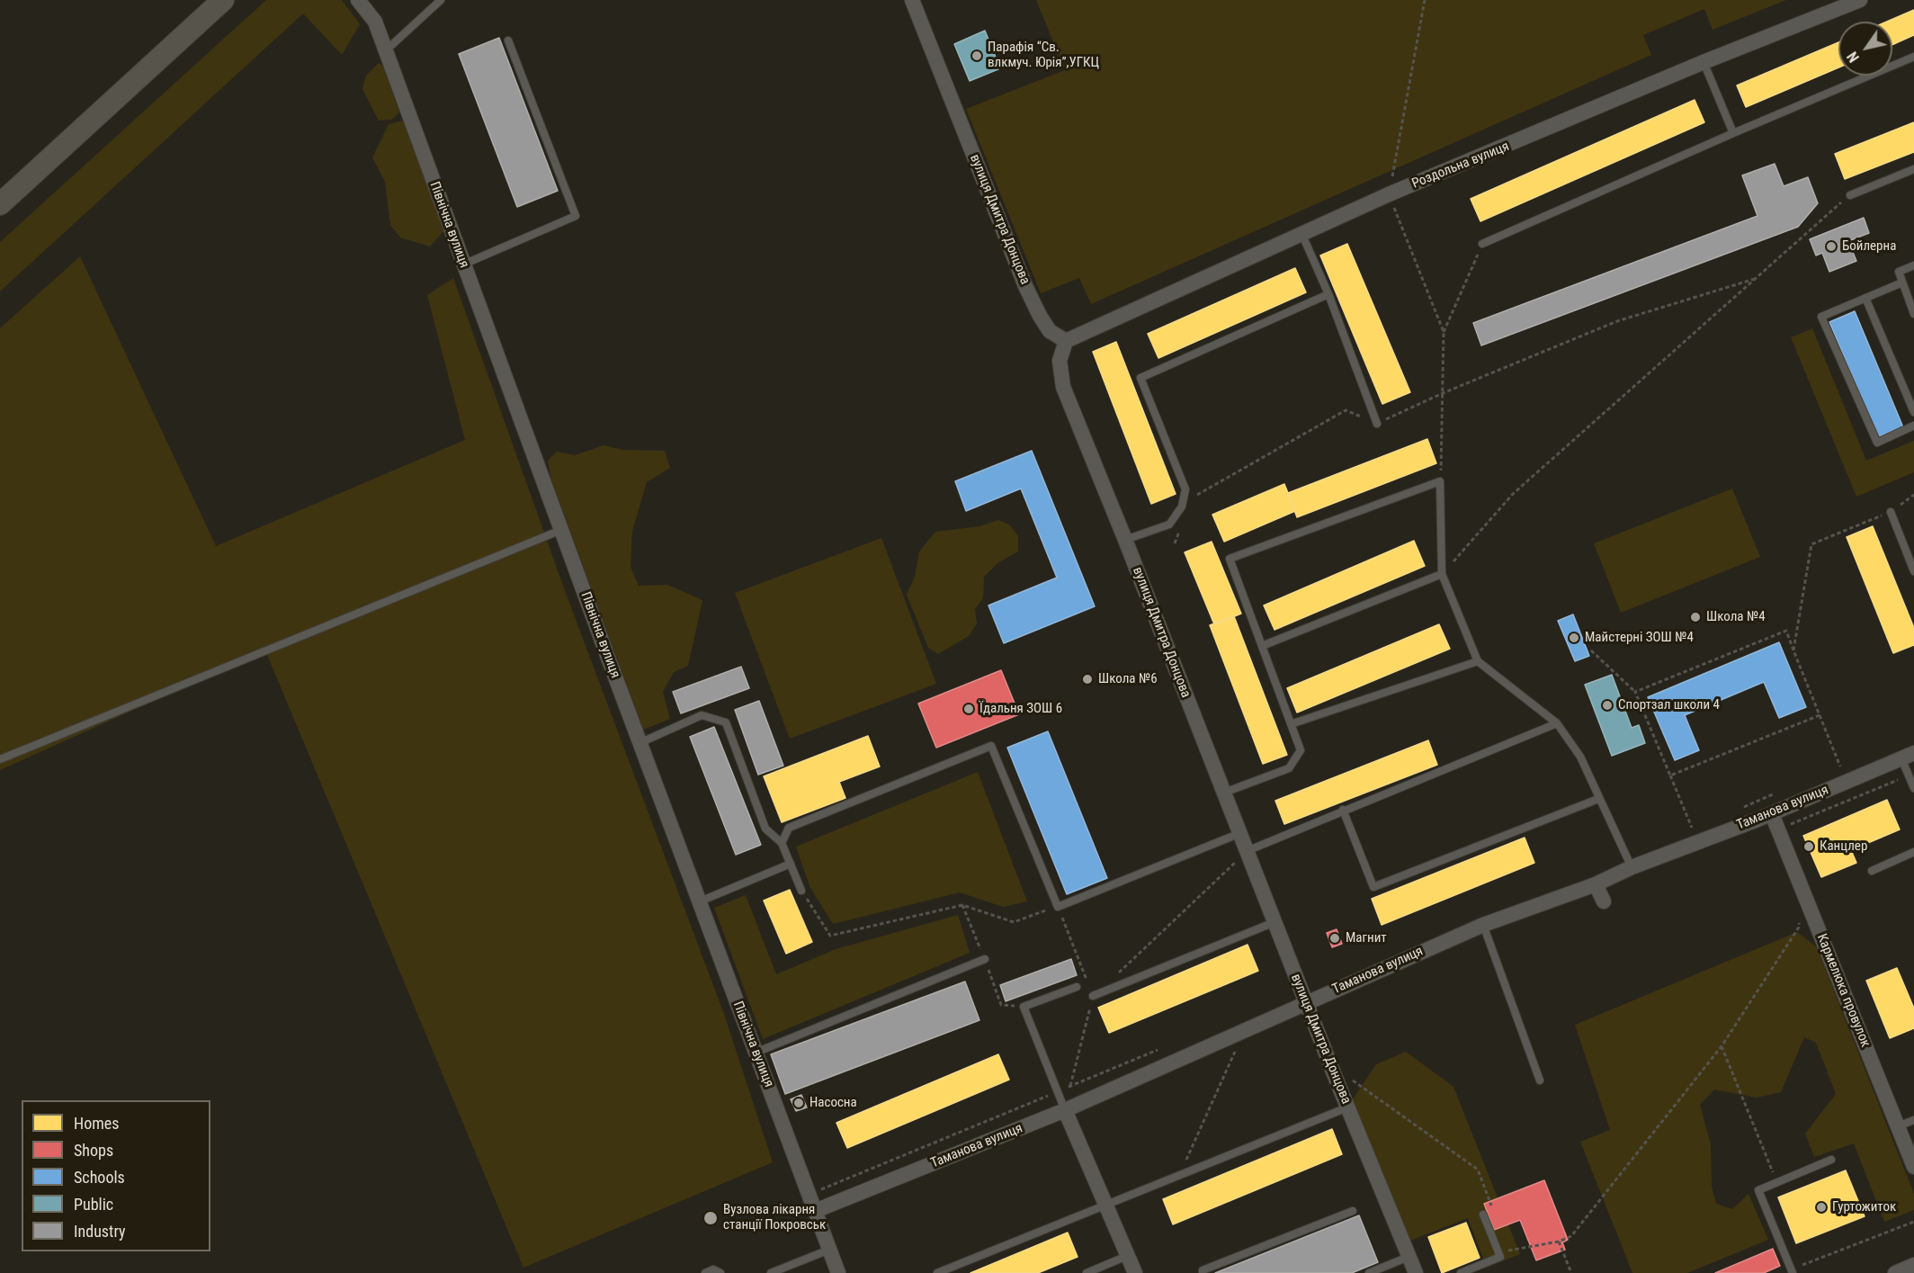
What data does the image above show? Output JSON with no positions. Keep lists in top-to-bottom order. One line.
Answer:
{"streets":{"street":["Роздольна вулиця","вулиця Дмитра Донцова","Північна вулиця","Таманова вулиця","Кармелюка провулок"]},"crossings":[["Роздольна вулиця","вулиця Дмитра Донцова"],["вулиця Дмитра Донцова","Таманова вулиця"],["Північна вулиця","Таманова вулиця"],["Таманова вулиця","Кармелюка провулок"]],"places":["Парафія “Св. влкмуч. Юрія”,УГКЦ","Бойлерна","Школа №4","Майстерні ЗОШ №4","Школа №6","Спортзал школи 4","Їдальня ЗОШ 6","Канцлер","Магнит","Насосна","Гуртожиток","Вузлова лікарня станції Покровськ"],"legend":["Homes","Shops","Schools","Public","Industry"],"north":"bottom left"}
